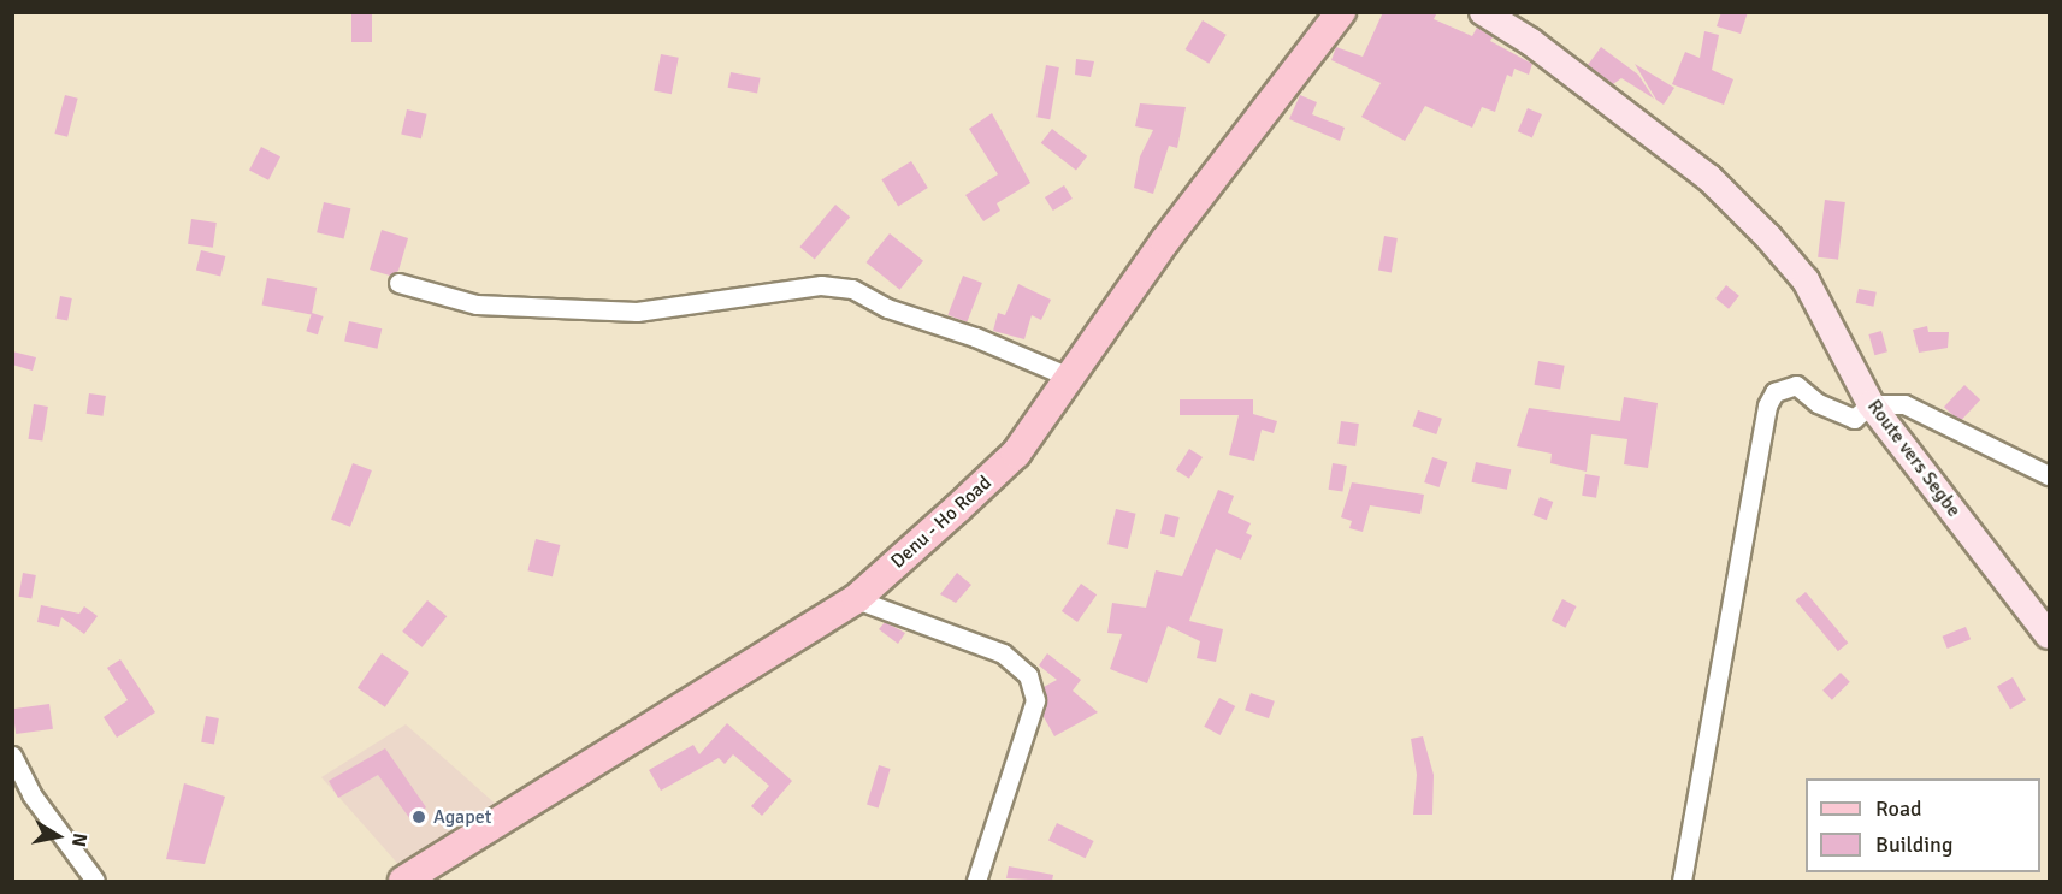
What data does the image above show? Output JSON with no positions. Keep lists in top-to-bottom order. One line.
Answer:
{"streets":{"main road":["Route vers Segbe","Denu - Ho Road"]},"places":["Agapet"],"legend":["Road","Building"],"north":"right"}
